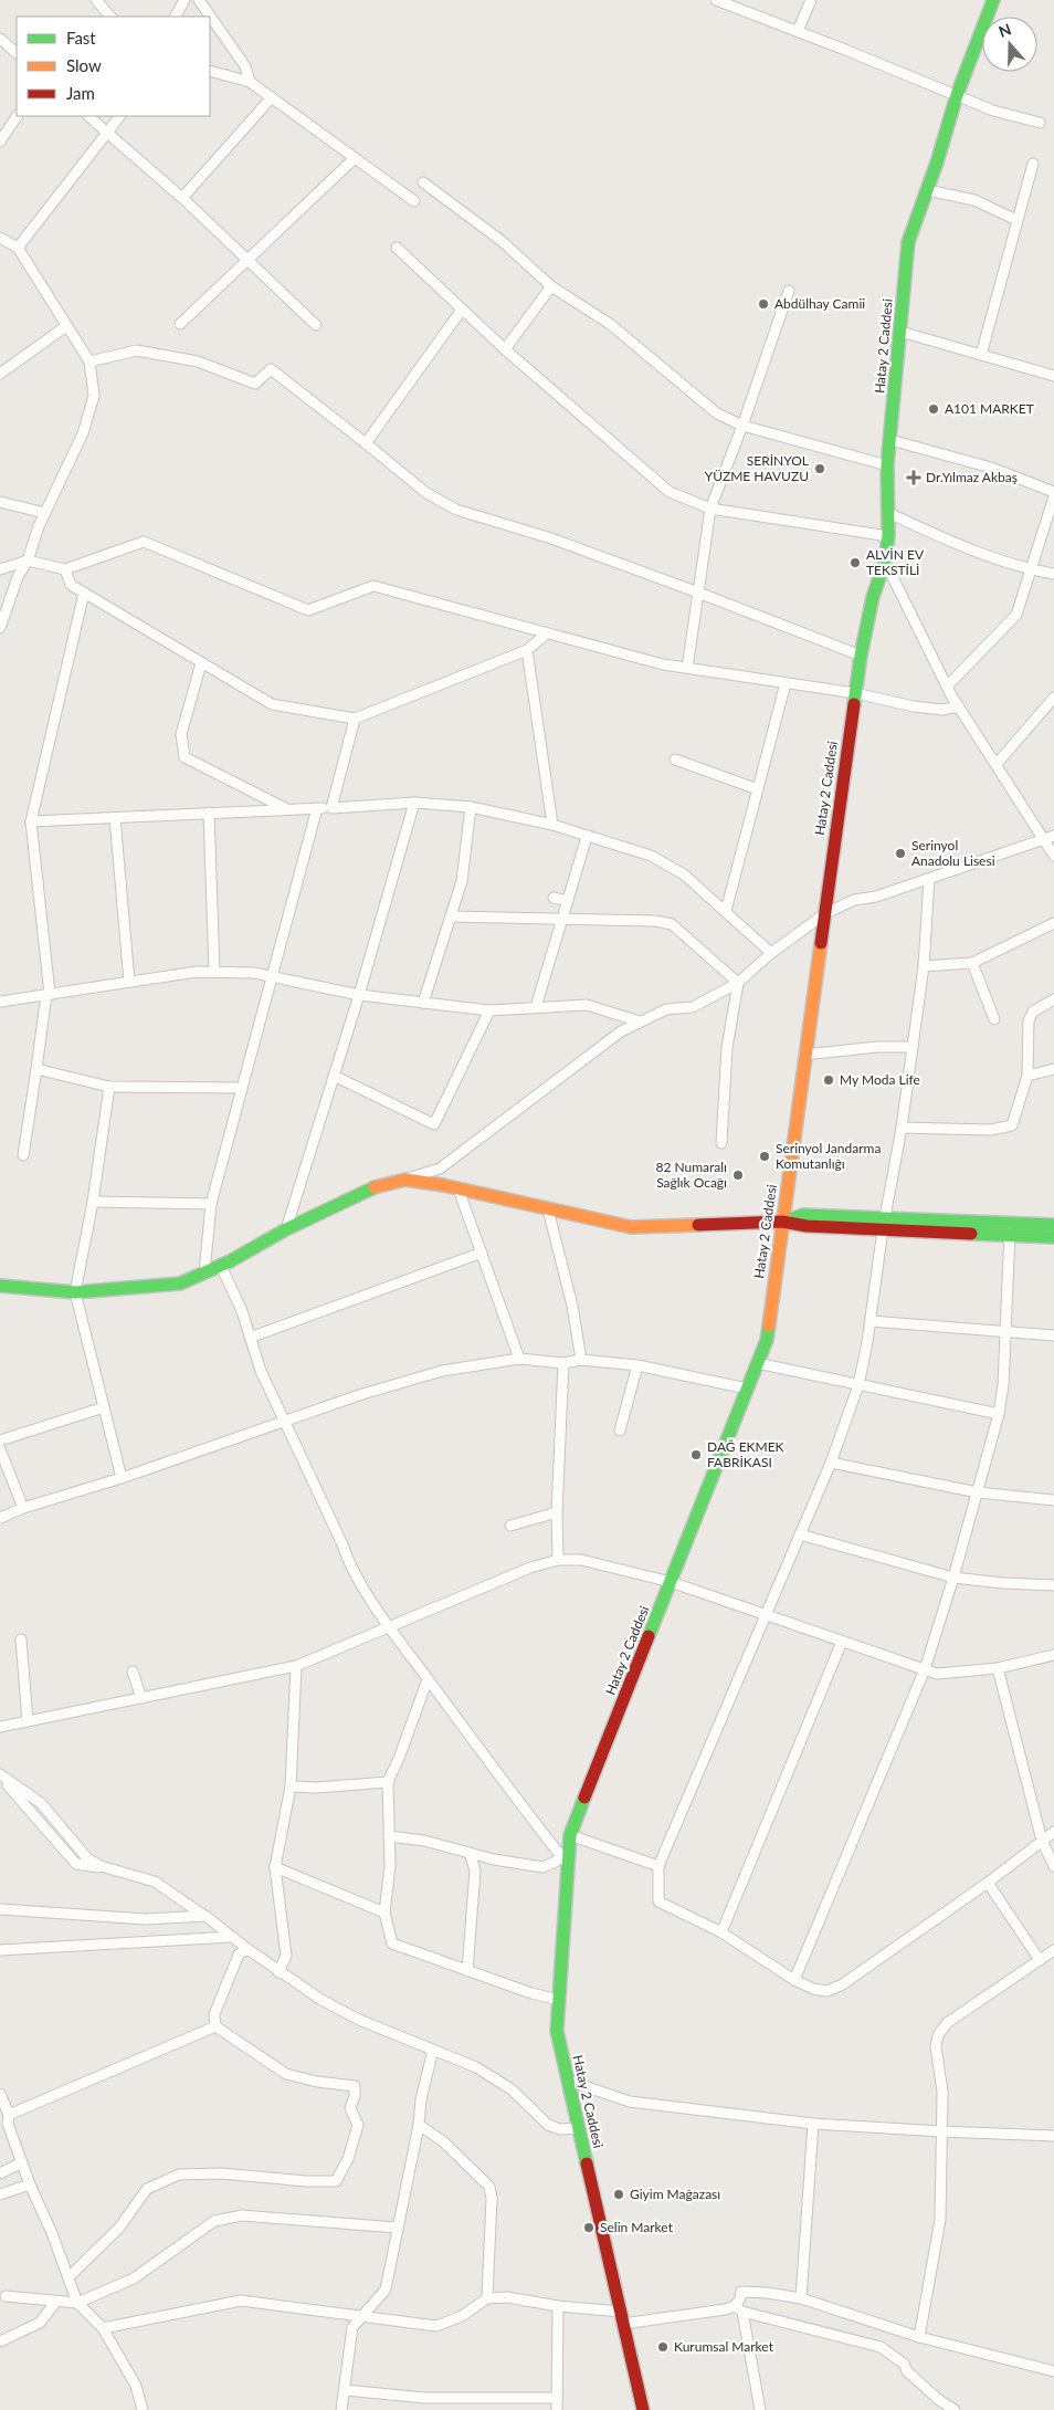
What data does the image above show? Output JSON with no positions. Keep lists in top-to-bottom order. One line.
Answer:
{"streets":{"street":["Hatay 2 Caddesi"]},"places":{"other":["Abdülhay Camii","A101 MARKET","SERİNYOL YÜZME HAVUZU","ALVİN EV TEKSTİLİ","Serinyol Anadolu Lisesi","My Moda Life","Serinyol Jandarma Komutanlığı","82 Numaralı Sağlık Ocağı","DAĞ EKMEK FABRİKASI","Giyim Mağazası","Selin Market","Kurumsal Market"],"health":["Dr.Yılmaz Akbaş"]},"legend":["Fast","Slow","Jam"],"north":"top"}
